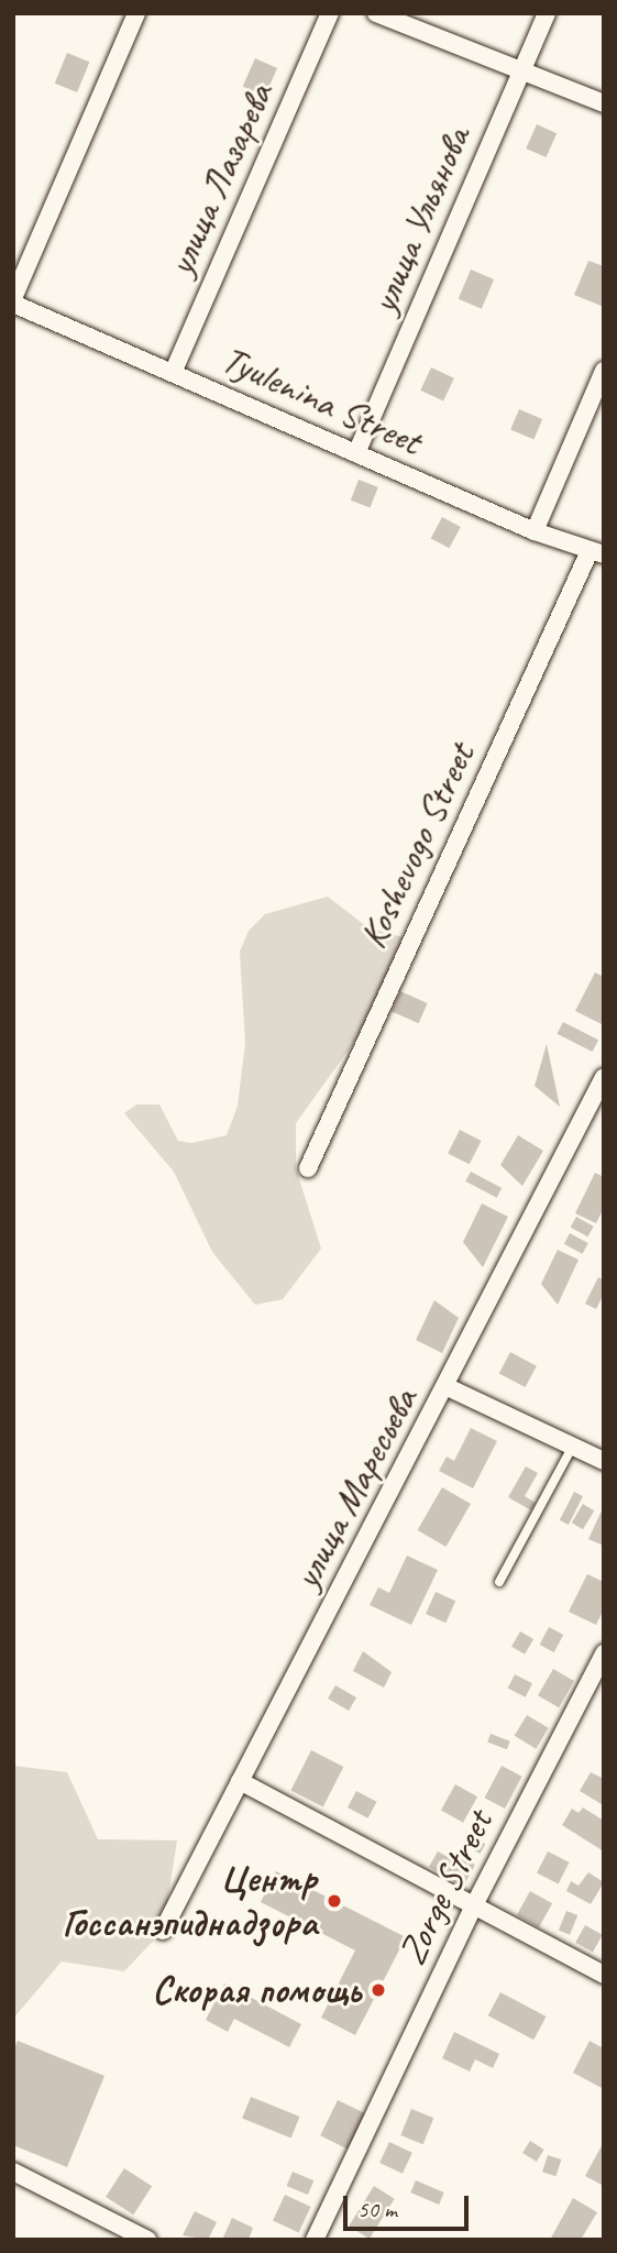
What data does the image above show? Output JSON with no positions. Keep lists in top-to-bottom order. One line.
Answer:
{"streets":{"street":["улица Лазарева","улица Ульянова","Tyulenina Street","Koshevogo Street","улица Маресьева","Zorge Street"]},"crossings":[["улица Лазарева","Tyulenina Street"],["улица Ульянова","Tyulenina Street"],["Tyulenina Street","Koshevogo Street"]],"places":["Центр Госсанэпиднадзора","Скорая помощь"],"scale_bar":"50 m"}
